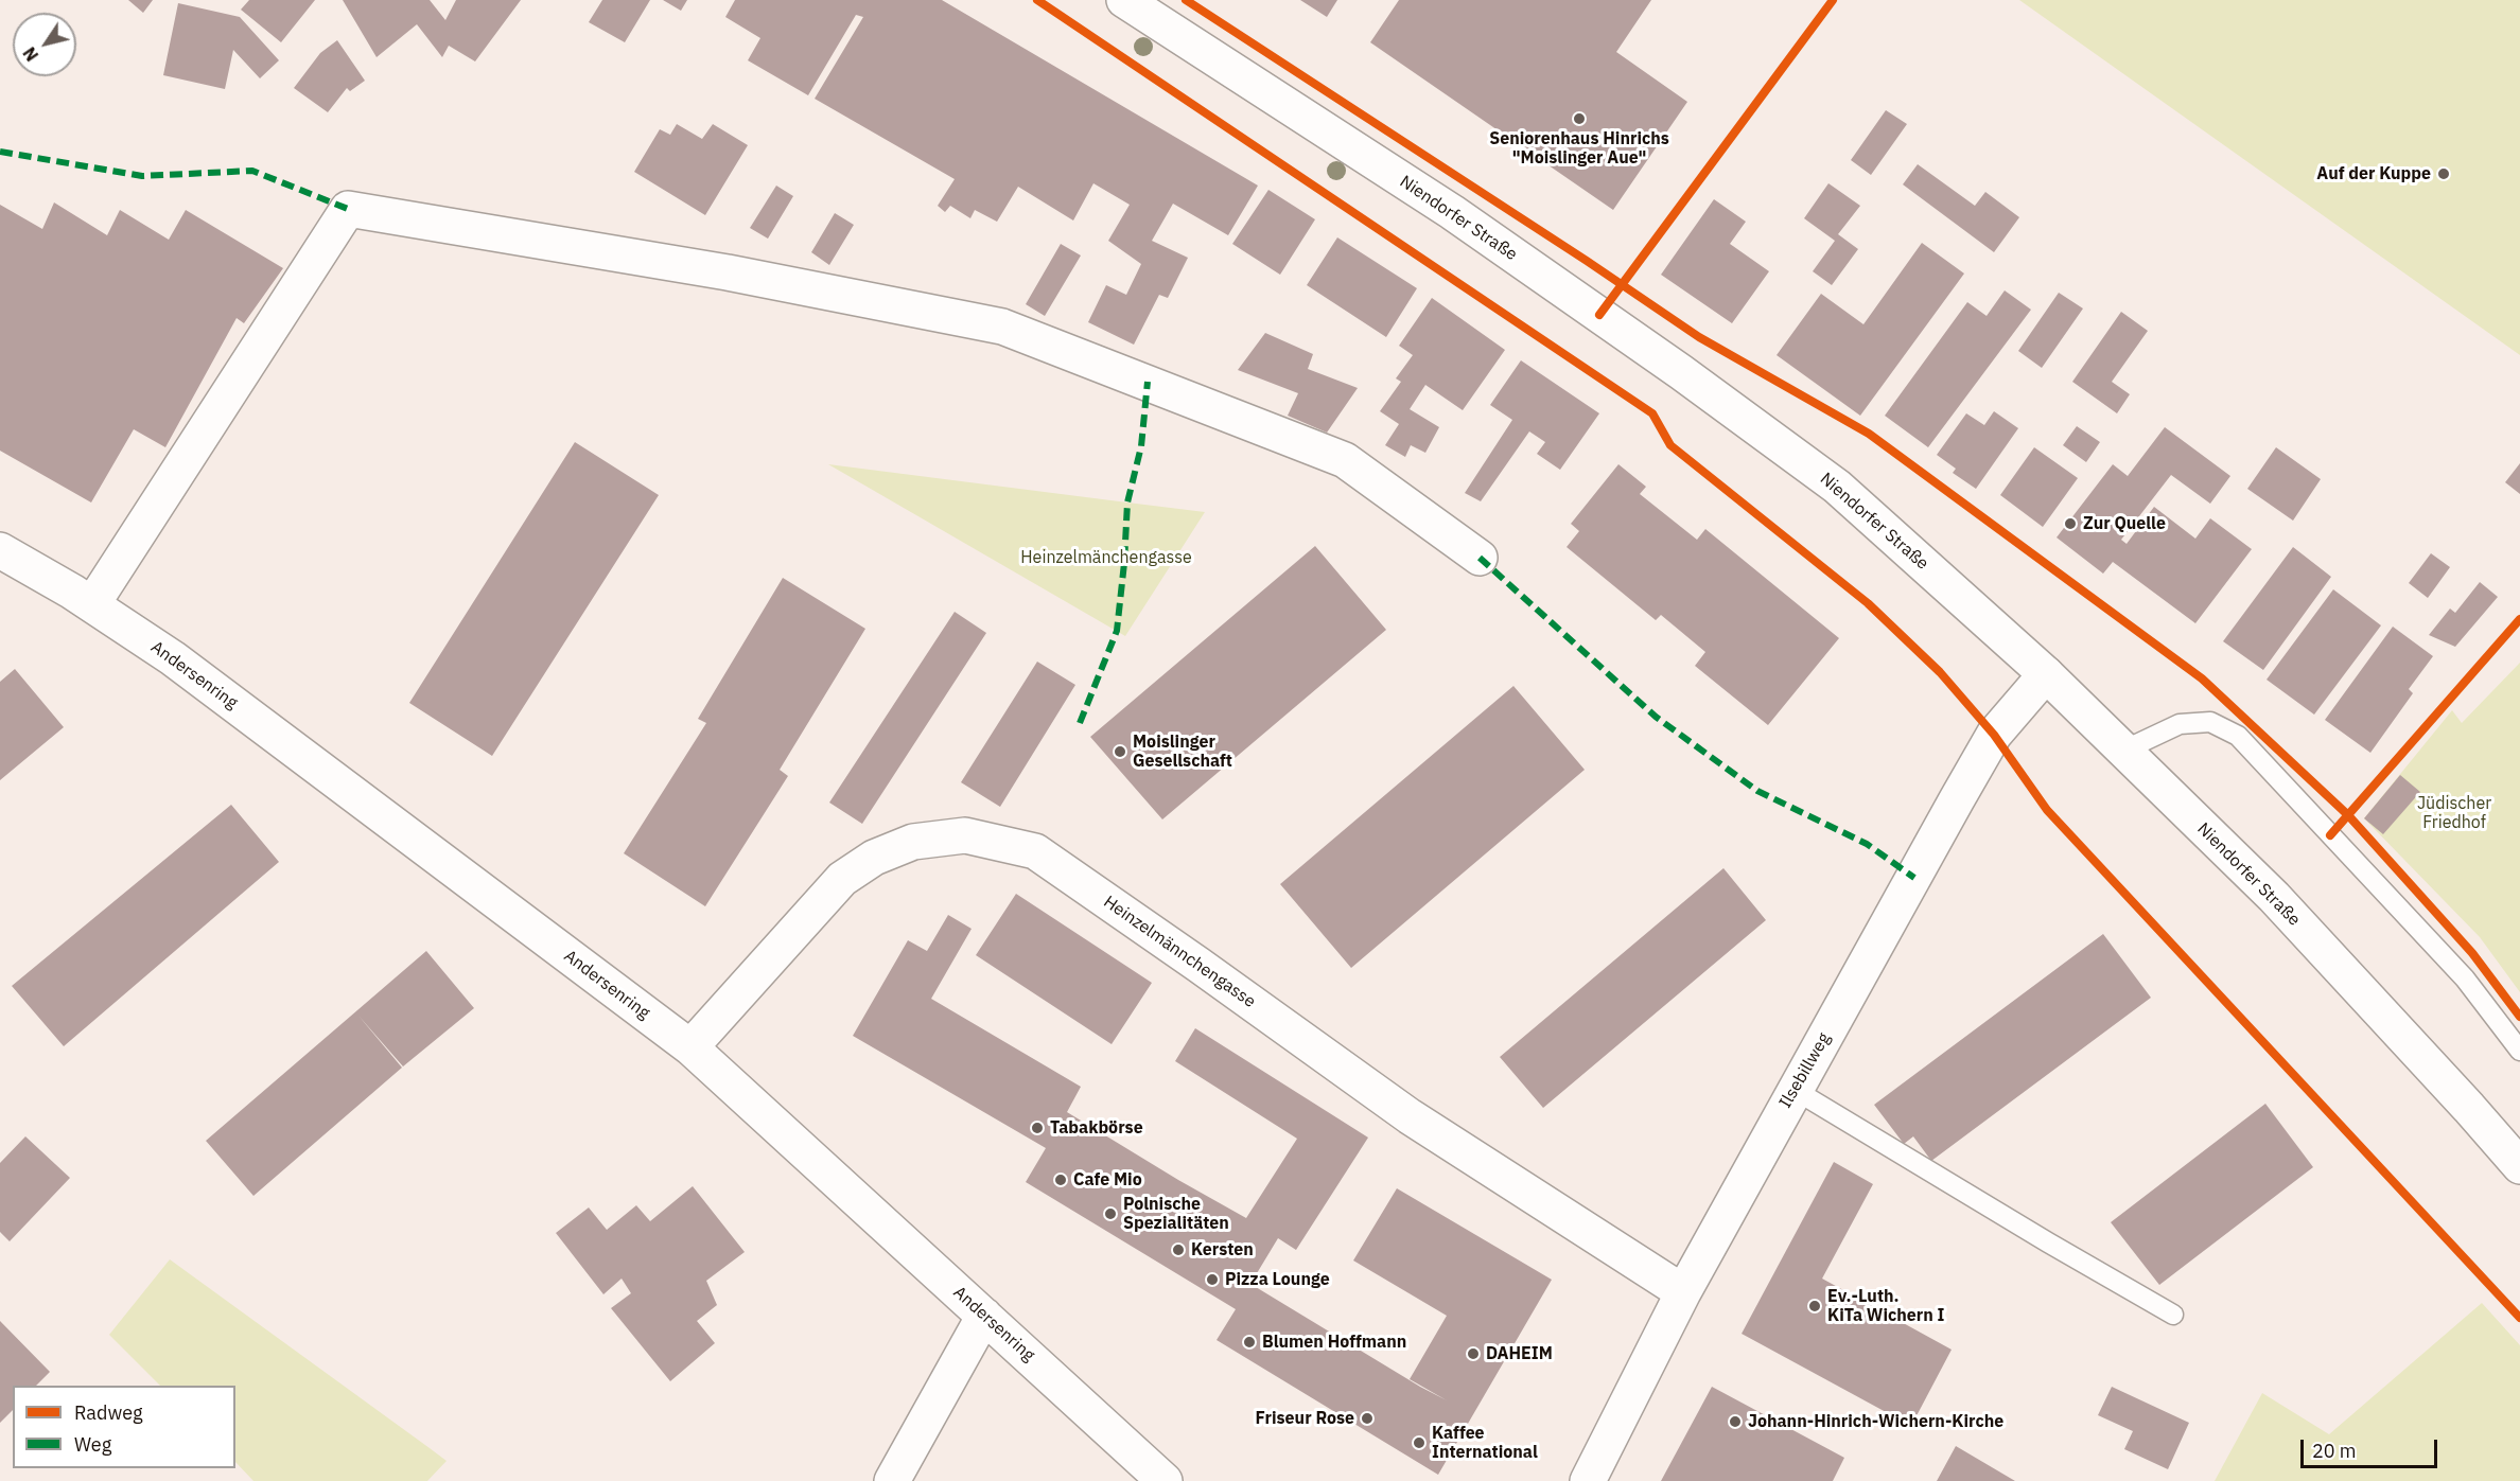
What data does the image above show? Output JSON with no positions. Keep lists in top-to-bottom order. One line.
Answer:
{"streets":{"street":["Niendorfer Straße","Andersenring","Heinzelmännchengasse","Ilsebillweg"]},"crossings":[["Niendorfer Straße","Ilsebillweg"],["Andersenring","Heinzelmännchengasse"],["Heinzelmännchengasse","Ilsebillweg"]],"parks":["Heinzelmänchengasse","Jüdischer Friedhof"],"places":["Seniorenhaus Hinrichs \"Moislinger Aue\"","Auf der Kuppe","Zur Quelle","Moislinger Gesellschaft","Tabakbörse","Cafe Mio","Polnische Spezialitäten","Kersten","Pizza Lounge","Ev.-Luth. KiTa Wichern I","Blumen Hoffmann","DAHEIM","Friseur Rose","Johann-Hinrich-Wichern-Kirche","Kaffee International"],"legend":["Radweg","Weg"],"scale_bar":"20 m","north":"bottom left"}
